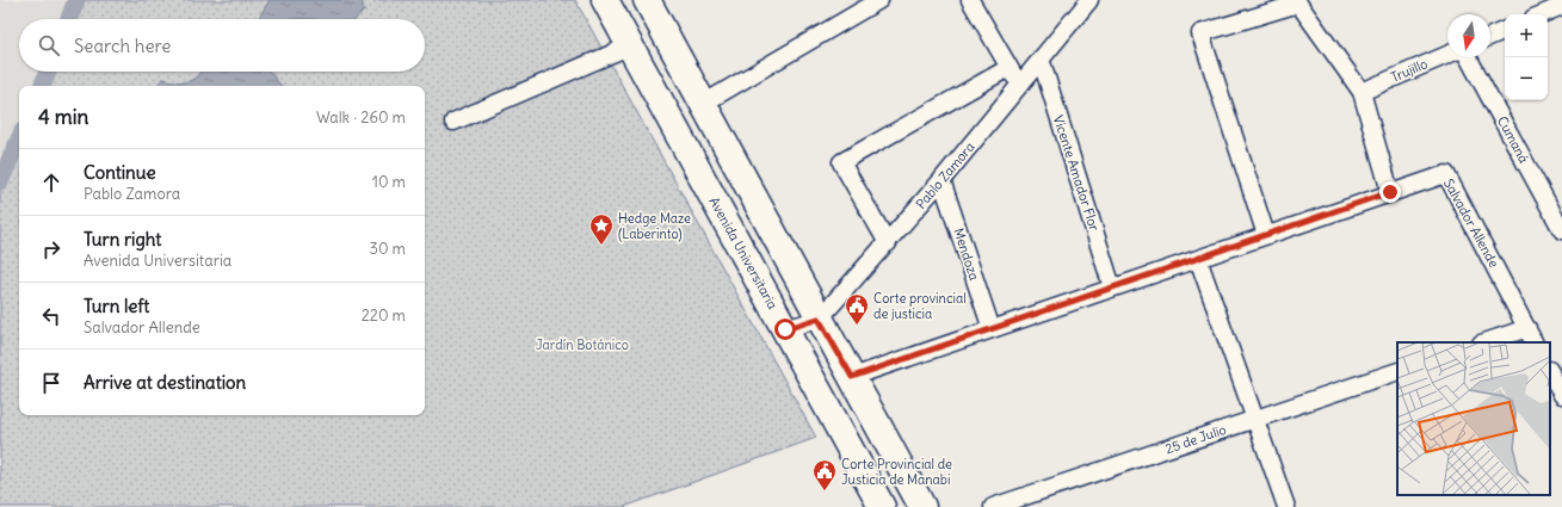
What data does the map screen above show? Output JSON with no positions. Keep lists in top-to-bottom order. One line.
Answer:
{"streets":{"main road":["Avenida Universitaria"],"street":["Trujillo","Cumaná","Vicente Amador Flor","Pablo Zamora","Salvador Allende","Mendoza","25 de Julio"]},"crossings":[["Vicente Amador Flor","Pablo Zamora"],["Vicente Amador Flor","Salvador Allende"],["Pablo Zamora","Avenida Universitaria"],["Pablo Zamora","Mendoza"],["Salvador Allende","Mendoza"]],"parks":["Jardín Botánico"],"places":{"place":["Hedge Maze (Laberinto)"],"public building":["Corte provincial de justicia","Corte Provincial de Justicia de Manabi"]},"north":"bottom","page":{"map_buttons":["+","−"],"search":"Search here","heading":["4 min","Walk · 260 m"],"list":[["Continue","Pablo Zamora","10 m"],["Turn right","Avenida Universitaria","30 m"],["Turn left","Salvador Allende","220 m"],"Arrive at destination"]}}
